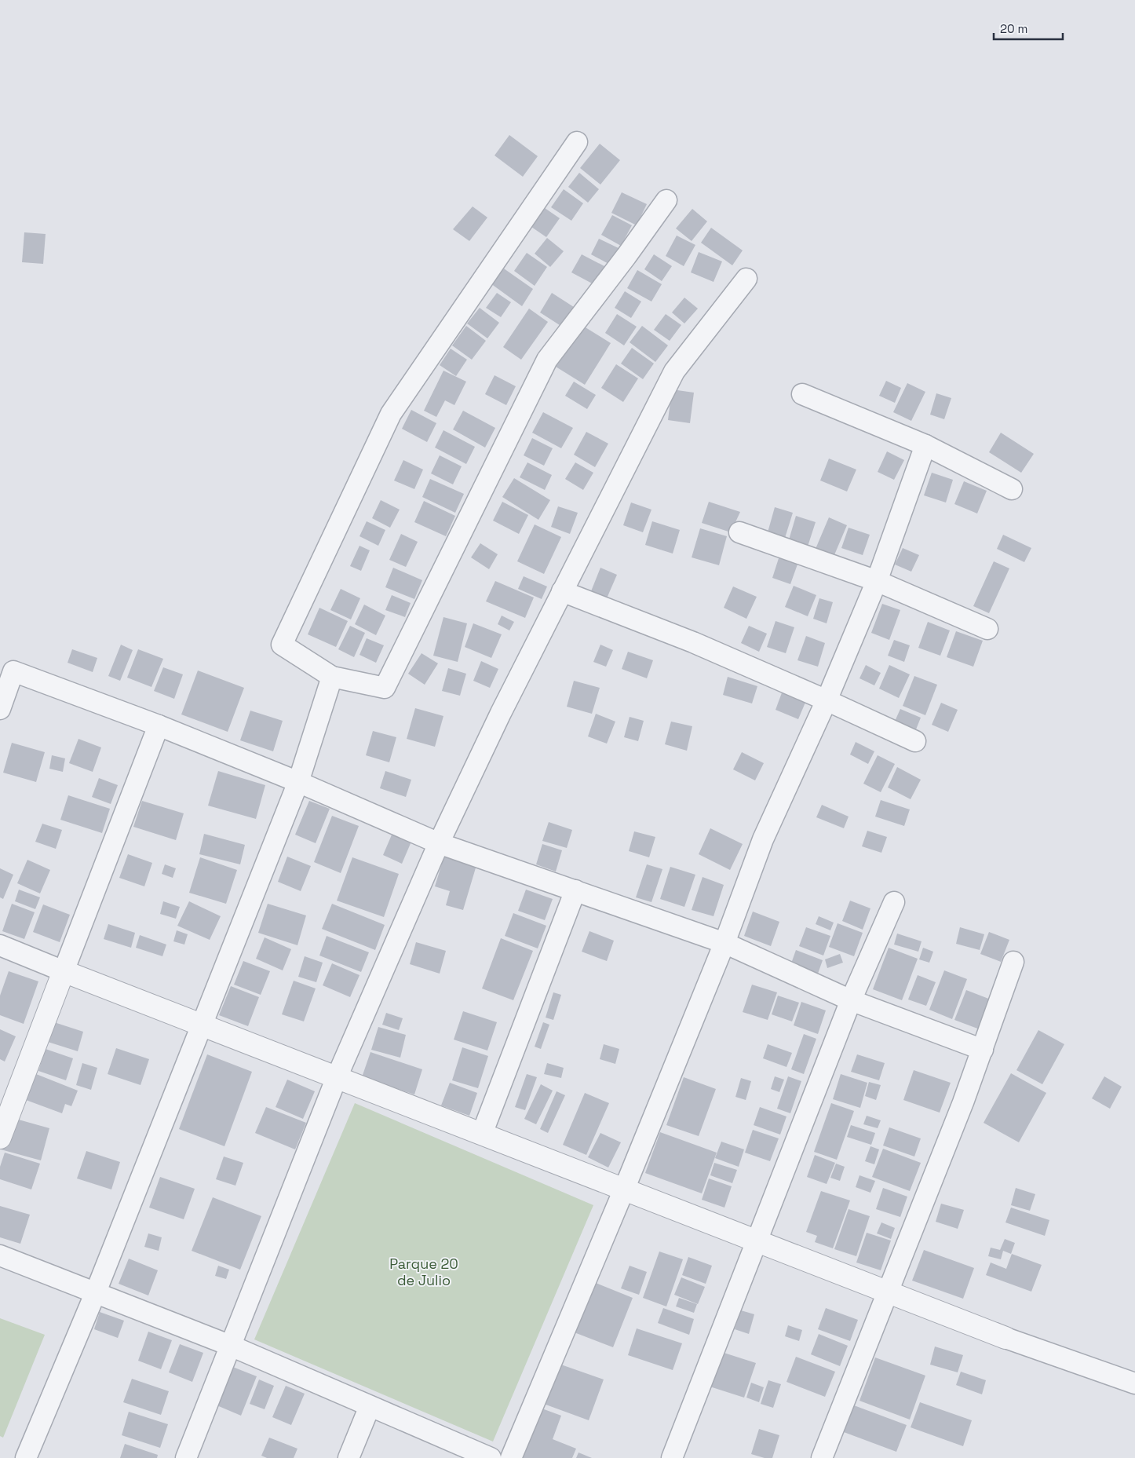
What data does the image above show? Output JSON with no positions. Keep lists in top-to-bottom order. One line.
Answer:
{"parks":["Parque 20 de Julio"],"scale_bar":"20 m"}
